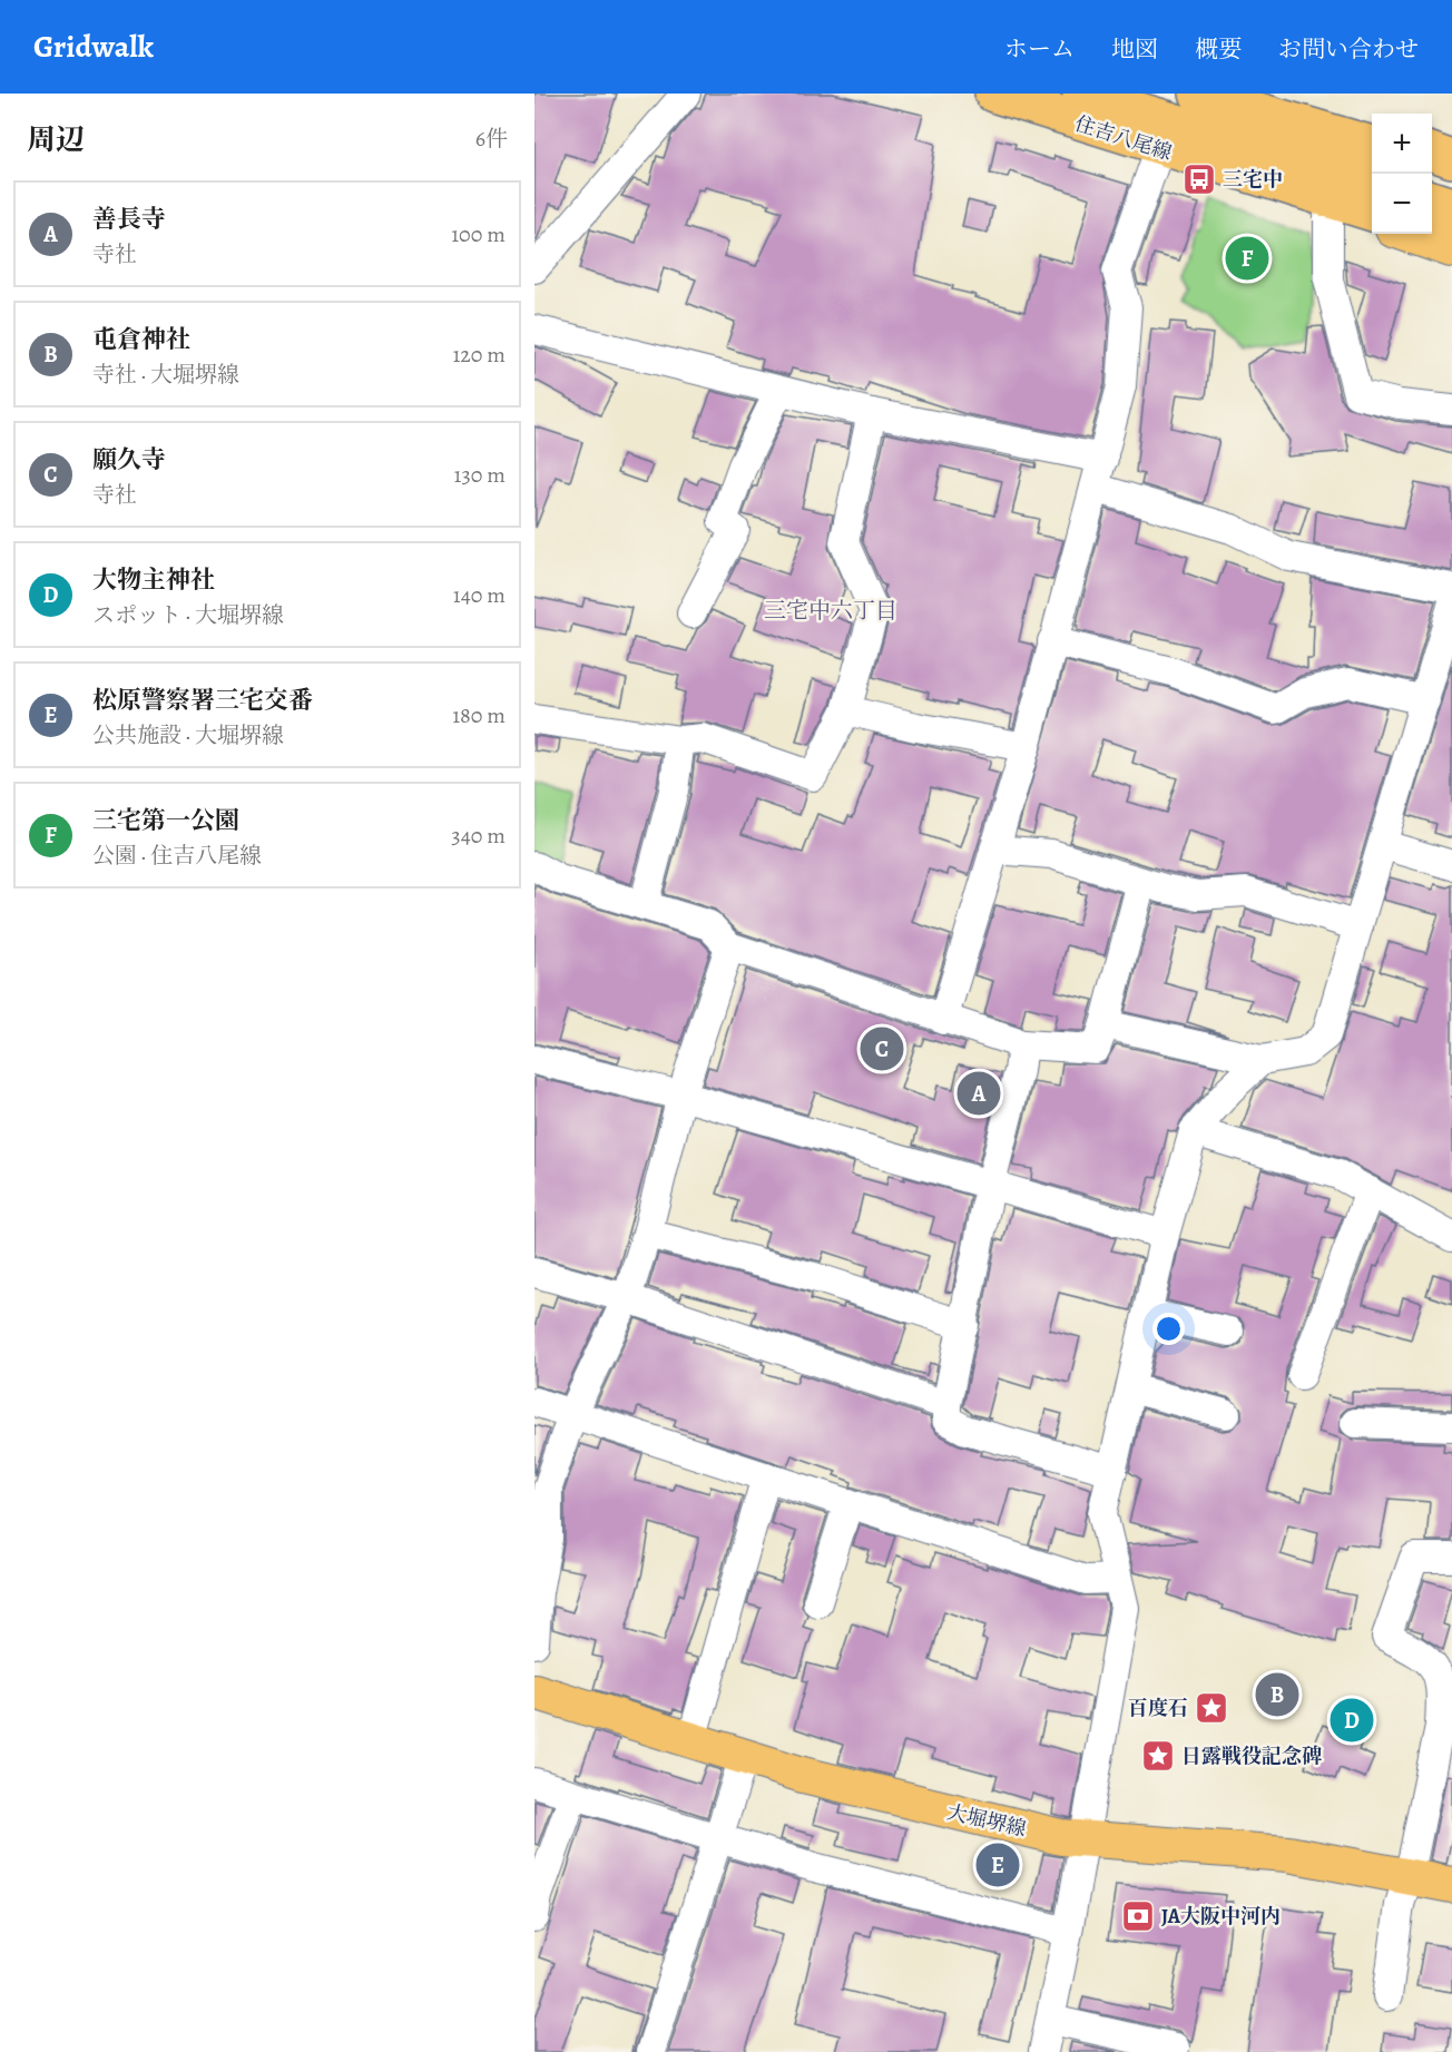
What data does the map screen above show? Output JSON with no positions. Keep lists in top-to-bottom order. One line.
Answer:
{"streets":{"main road":["住吉八尾線","大堀堺線"]},"districts":["三宅中六丁目"],"places":{"bus stop":["三宅中"],"place":["百度石","日露戦役記念碑"],"bank":["JA大阪中河内"]},"page":{"header":"Gridwalk","nav":["ホーム","地図","概要","お問い合わせ"],"heading":["周辺","6件"],"map_buttons":["+","−"],"list":[{"mark":"A","name":"善長寺","note":"寺社","value":"100 m"},{"mark":"B","name":"屯倉神社","note":"寺社 · 大堀堺線","value":"120 m"},{"mark":"C","name":"願久寺","note":"寺社","value":"130 m"},{"mark":"D","name":"大物主神社","note":"スポット · 大堀堺線","value":"140 m"},{"mark":"E","name":"松原警察署三宅交番","note":"公共施設 · 大堀堺線","value":"180 m"},{"mark":"F","name":"三宅第一公園","note":"公園 · 住吉八尾線","value":"340 m"}],"pins":["F","C","A","B","D","E"]}}
